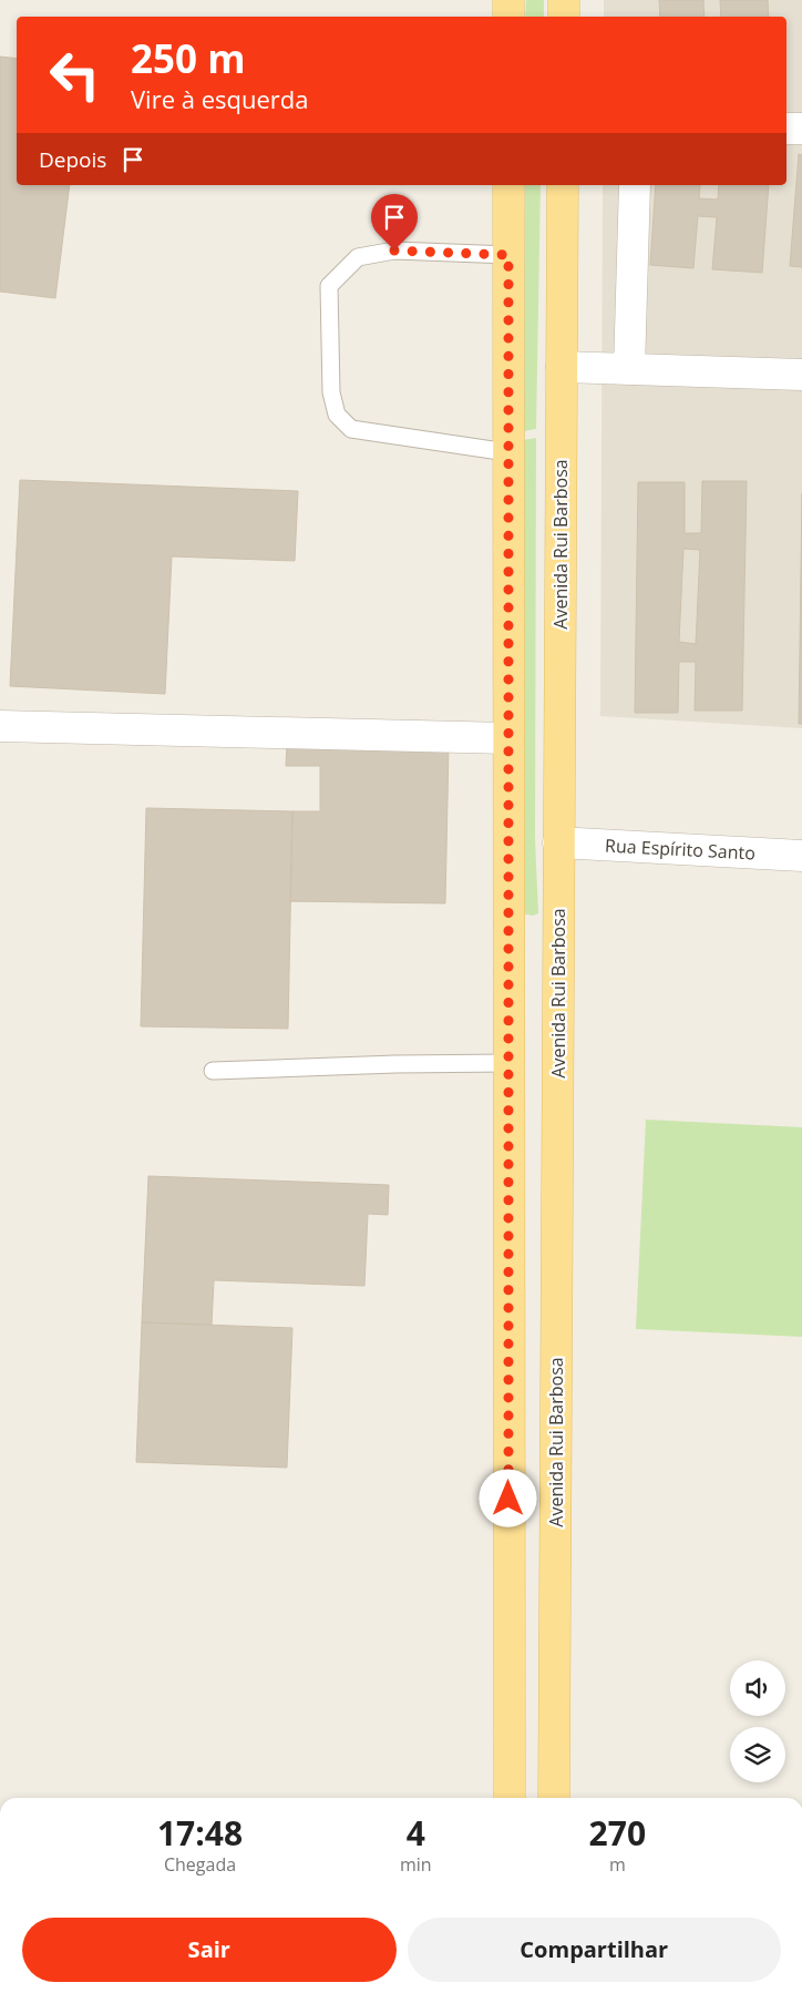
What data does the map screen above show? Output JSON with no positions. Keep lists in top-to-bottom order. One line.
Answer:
{"streets":{"main road":["Avenida Rui Barbosa"],"street":["Rua Espírito Santo"]},"crossings":[["Avenida Rui Barbosa","Rua Espírito Santo"]],"page":{"turn":["250 m","Vire à esquerda"],"then":"Depois","eta":["17:48","Chegada","4","min","270","m"],"buttons":["Sair","Compartilhar"]}}
